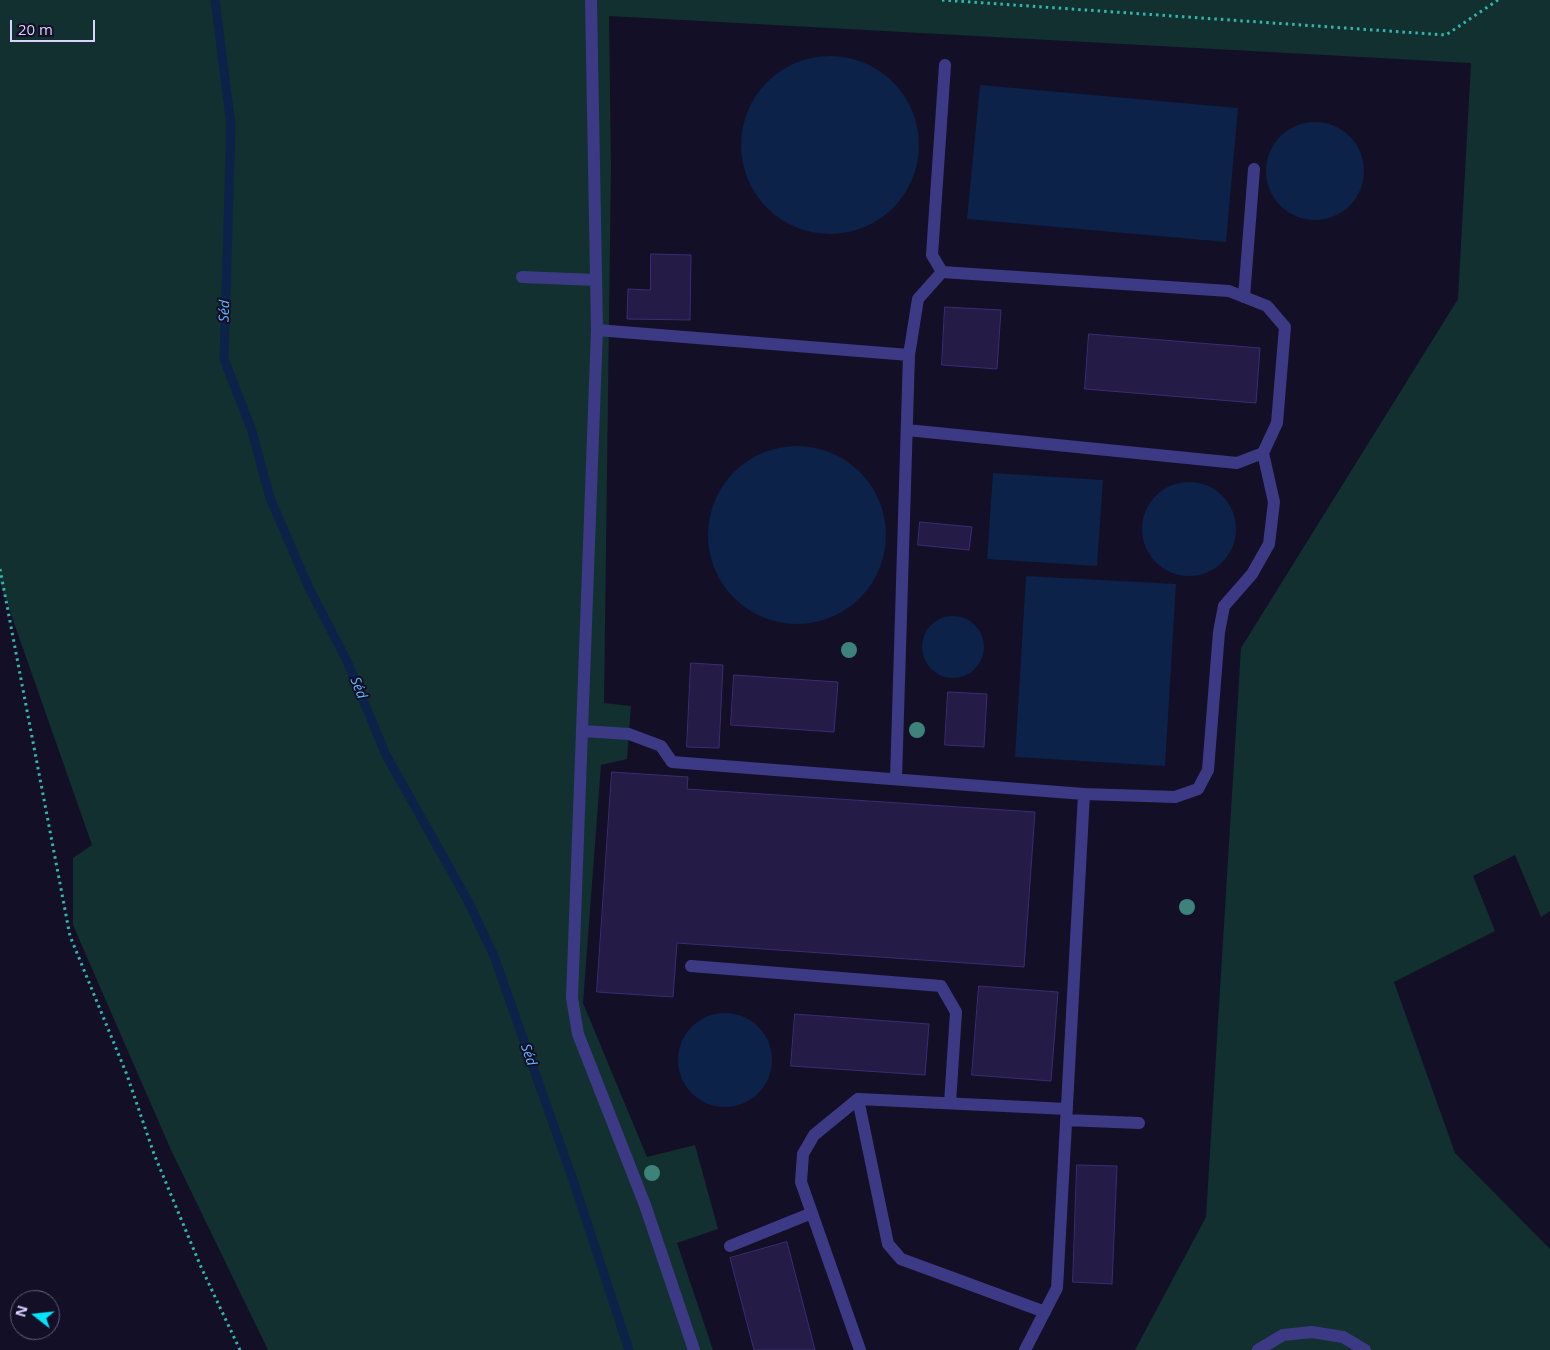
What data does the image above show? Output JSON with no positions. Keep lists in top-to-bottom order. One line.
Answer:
{"water":["Séd"],"scale_bar":"20 m","north":"left"}
